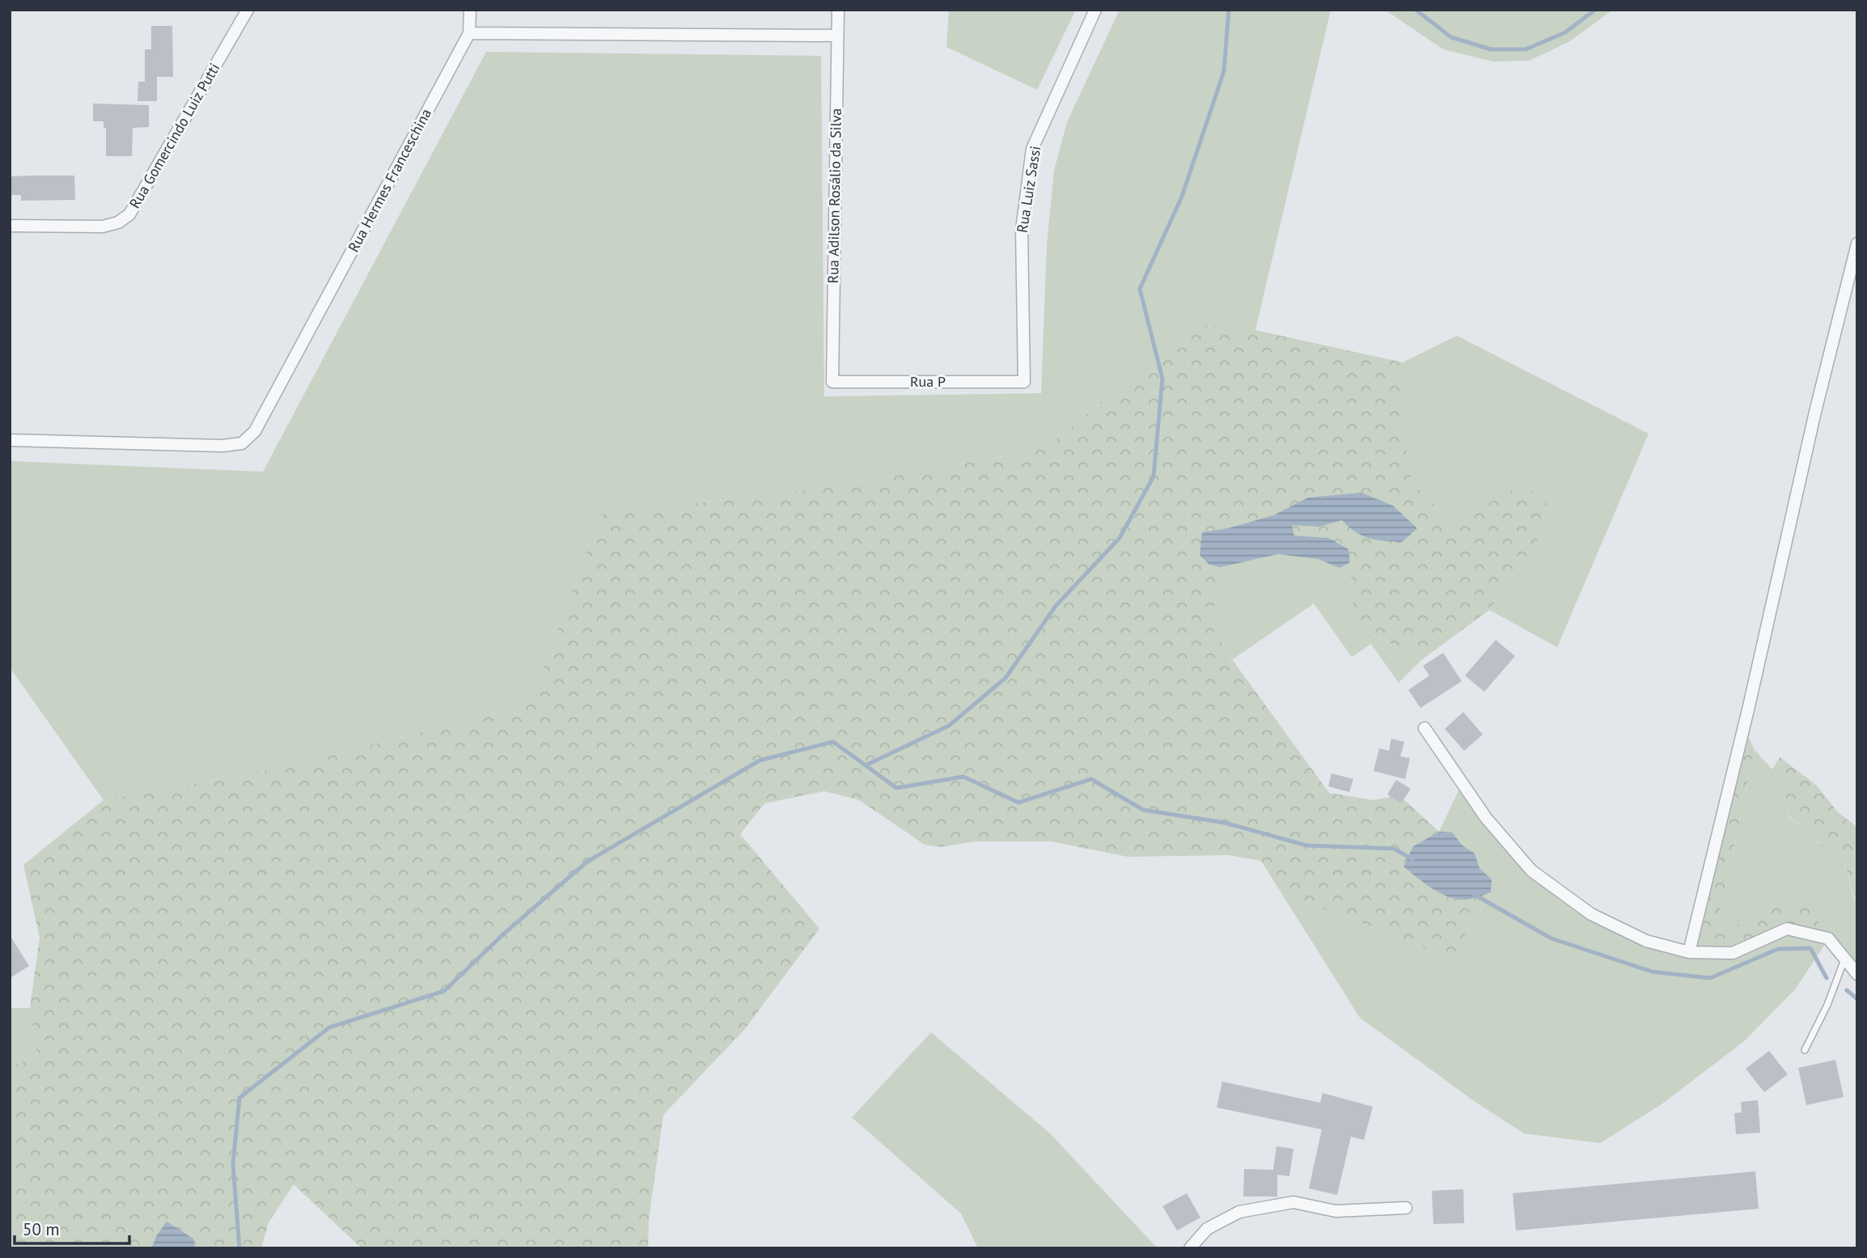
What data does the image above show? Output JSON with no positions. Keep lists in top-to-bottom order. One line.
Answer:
{"streets":{"street":["Rua Gomercindo Luiz Putti","Rua Hermes Franceschina","Rua Luiz Sassi","Rua Adilson Rosálio da Silva","Rua P"]},"crossings":[["Rua Luiz Sassi","Rua P"],["Rua Adilson Rosálio da Silva","Rua P"]],"scale_bar":"50 m"}
